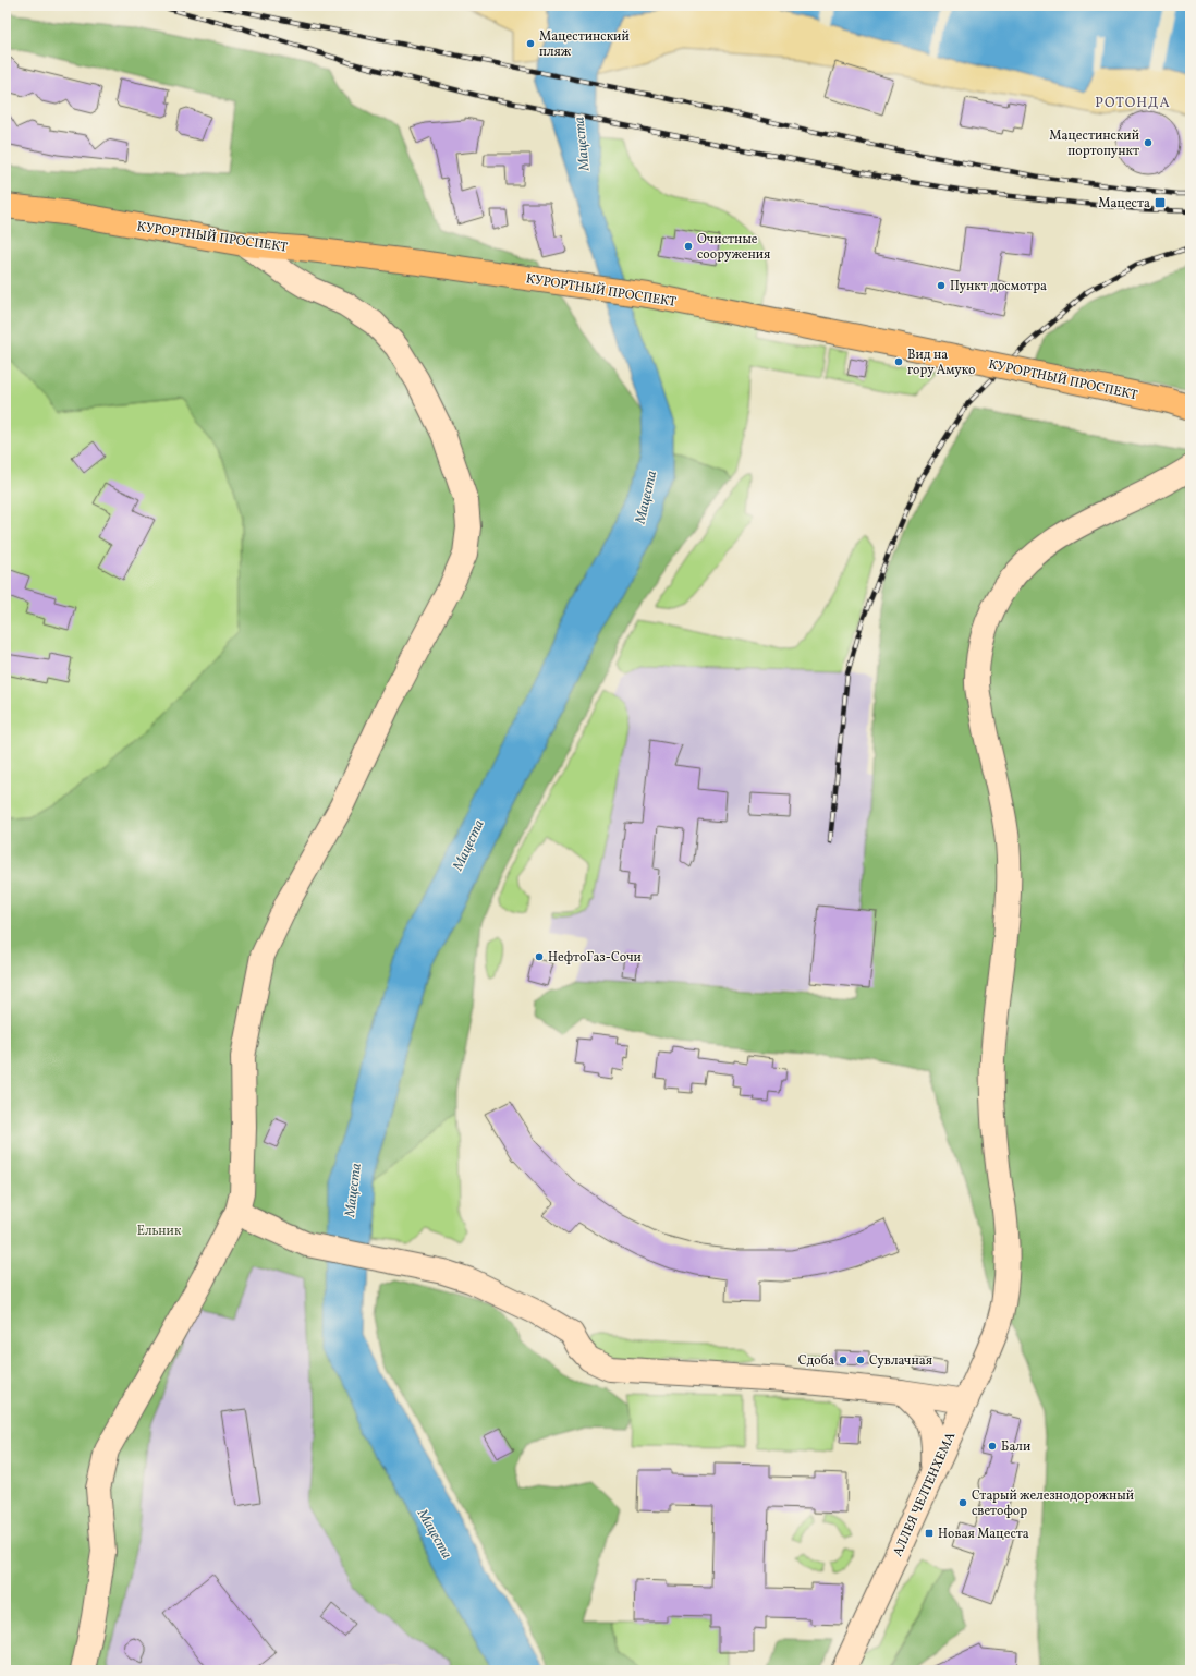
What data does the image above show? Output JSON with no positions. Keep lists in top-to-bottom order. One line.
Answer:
{"streets":{"main road":["КУРОРТНЫЙ ПРОСПЕКТ"],"street":["АЛЛЕЯ ЧЕЛТЕНХЕМА"]},"districts":["РОТОНДА"],"water":["Мацеста"],"parks":["Ельник"],"places":{"other":["Мацестинский пляж","Мацестинский портопункт","Очистные сооружения","Пункт досмотра","Вид на гору Амуко","НефтоГаз-Сочи","Сдоба","Сувлачная","Бали","Старый железнодорожный светофор"],"transit":["Мацеста","Новая Мацеста"]}}
